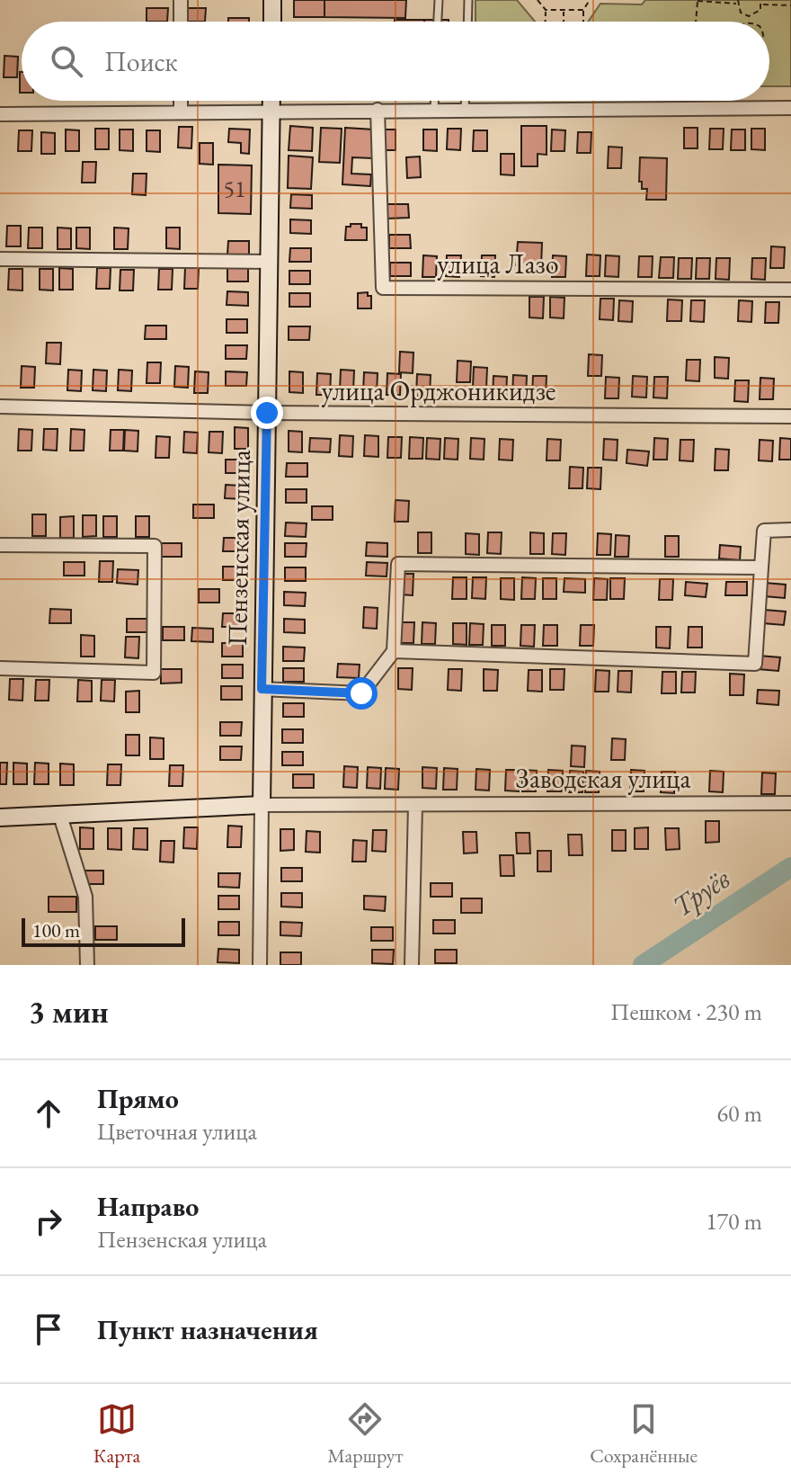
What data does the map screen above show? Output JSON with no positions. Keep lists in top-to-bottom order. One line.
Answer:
{"streets":{"street":["улица Лазо","улица Орджоникидзе","Пензенская улица","Заводская улица"]},"crossings":[["улица Орджоникидзе","Пензенская улица"],["Пензенская улица","Заводская улица"]],"water":["Труёв"],"house_numbers":["51"],"scale_bar":"100 m","page":{"search":"Поиск","scale":"100 m","heading":["3 мин","Пешком · 230 m"],"list":[["Прямо","Цветочная улица","60 m"],["Направо","Пензенская улица","170 m"],"Пункт назначения"],"nav":["Карта","Маршрут","Сохранённые"]}}
